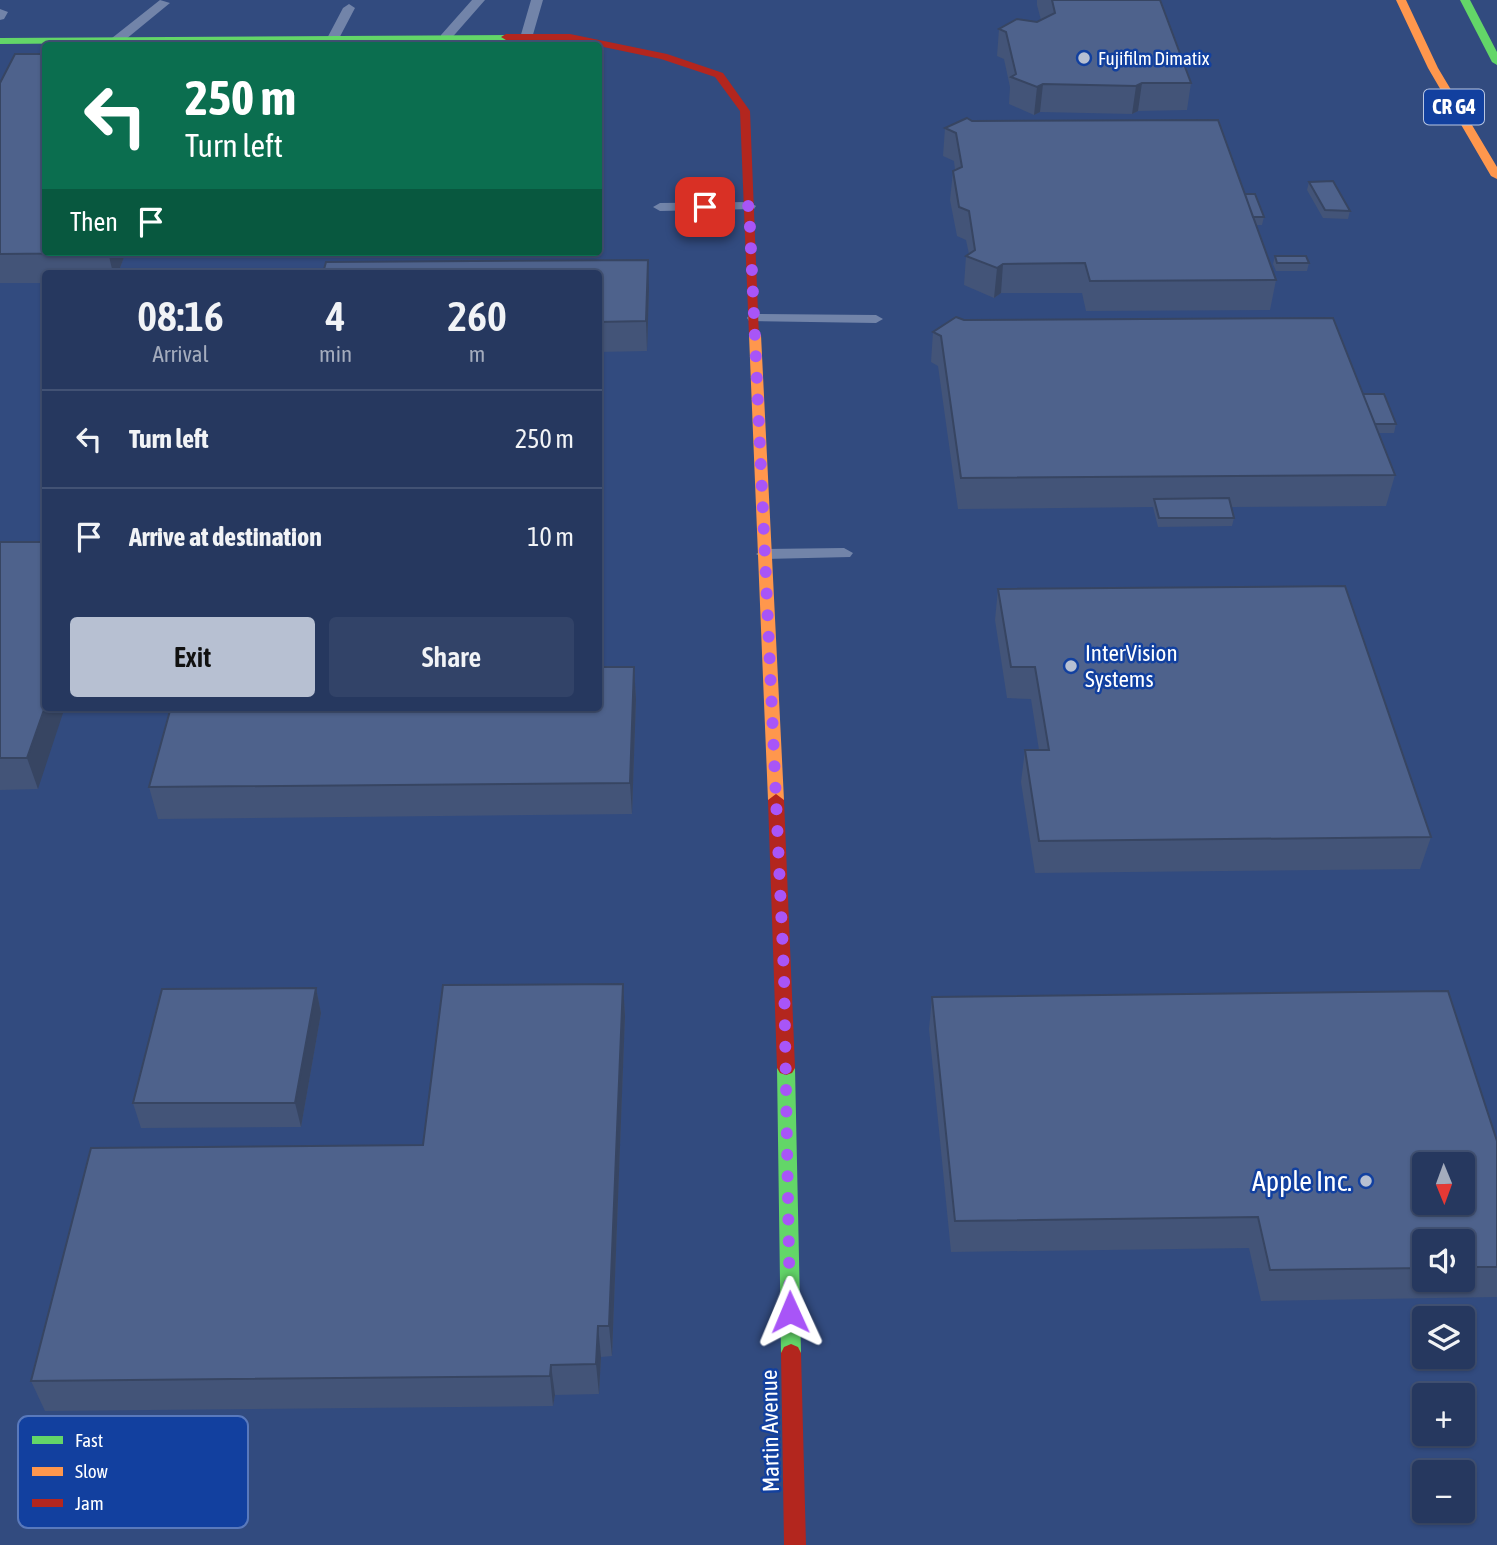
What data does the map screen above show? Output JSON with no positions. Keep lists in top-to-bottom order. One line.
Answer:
{"streets":{"main road":["CR G4","Martin Avenue"]},"places":["Fujifilm Dimatix","InterVision Systems","Apple Inc."],"legend":["Fast","Slow","Jam"],"north":"bottom","page":{"turn":["250 m","Turn left"],"then":"Then","eta":["08:16","Arrival","4","min","260","m"],"list":[{"name":"Turn left","value":"250 m"},{"name":"Arrive at destination","value":"10 m"}],"buttons":["Exit","Share"],"map_buttons":["+","−"]}}
